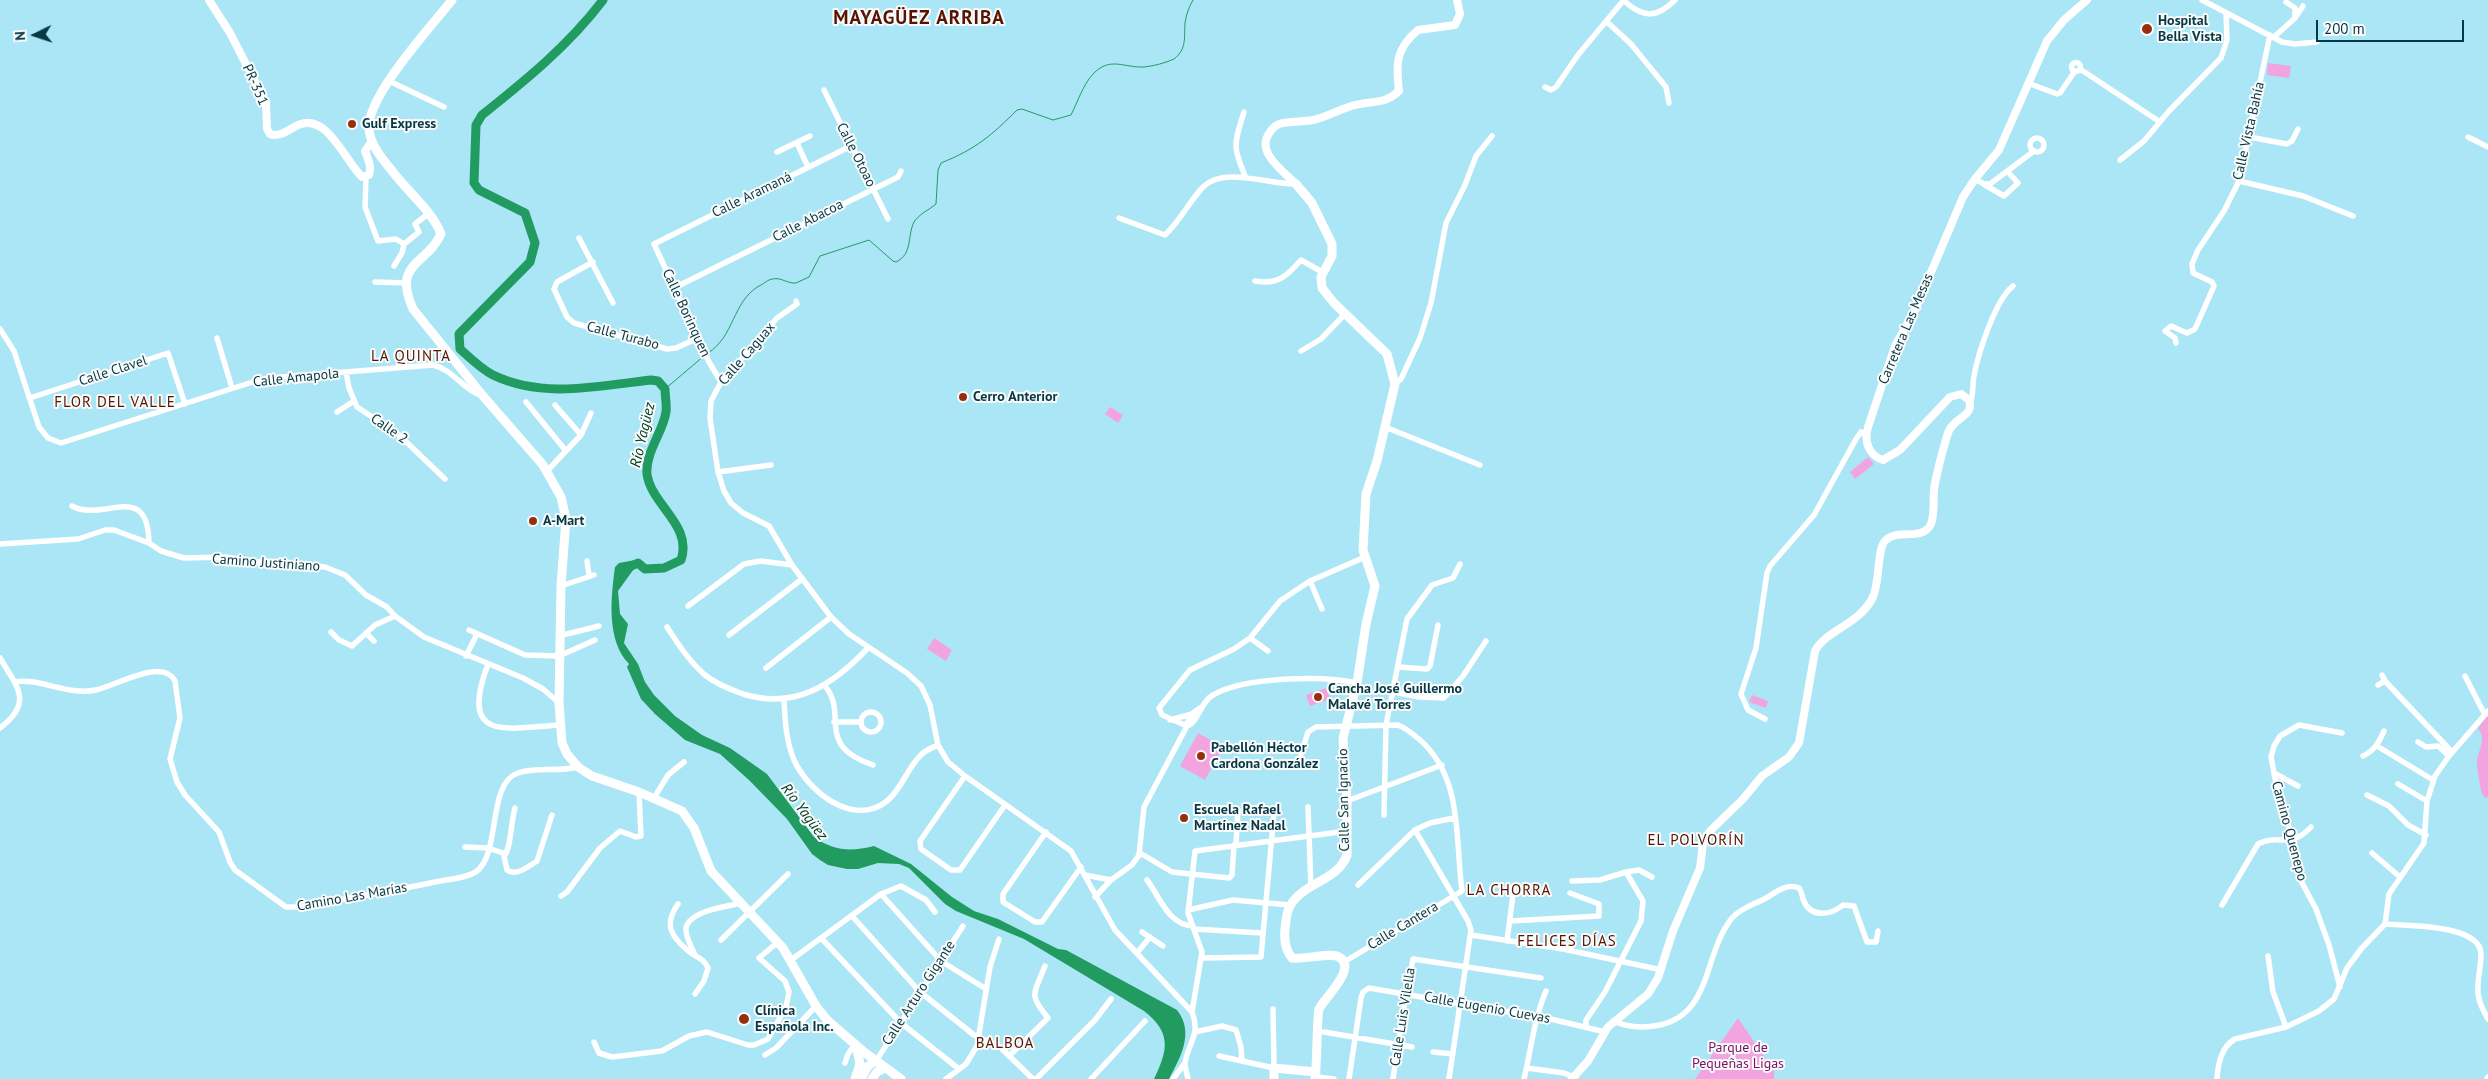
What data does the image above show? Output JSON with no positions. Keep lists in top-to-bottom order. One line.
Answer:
{"streets":{"main road":["Calle San Ignacio"],"street":["PR-351","Calle Vista Bahía","Calle Otoao","Calle Aramaná","Calle Abacoa","Calle Borinquen","Carretera Las Mesas","Calle Turabo","Calle Caguax","Calle Clavel","Calle Amapola","Calle 2","Camino Justiniano","Camino Quenepo","Camino Las Marías","Calle Cantera","Calle Arturo Gigante","Calle Eugenio Cuevas","Calle Luis Vilella"]},"crossings":[["Calle Otoao","Calle Aramaná"],["Calle Otoao","Calle Abacoa"],["Calle Aramaná","Calle Borinquen"],["Calle Abacoa","Calle Borinquen"],["Calle Borinquen","Calle Turabo"],["Calle Borinquen","Calle Caguax"],["Calle Clavel","Calle Amapola"],["Calle Eugenio Cuevas","Calle Luis Vilella"]],"districts":["MAYAGÜEZ ARRIBA","LA QUINTA","FLOR DEL VALLE","EL POLVORÍN","LA CHORRA","FELICES DÍAS","BALBOA"],"water":["Río Yagüez"],"parks":["Parque de Pequeñas Ligas"],"places":["Hospital Bella Vista","Gulf Express","Cerro Anterior","A-Mart","Cancha José Guillermo Malavé Torres","Pabellón Héctor Cardona González","Escuela Rafael Martínez Nadal","Clínica Española Inc."],"scale_bar":"200 m","north":"left"}
